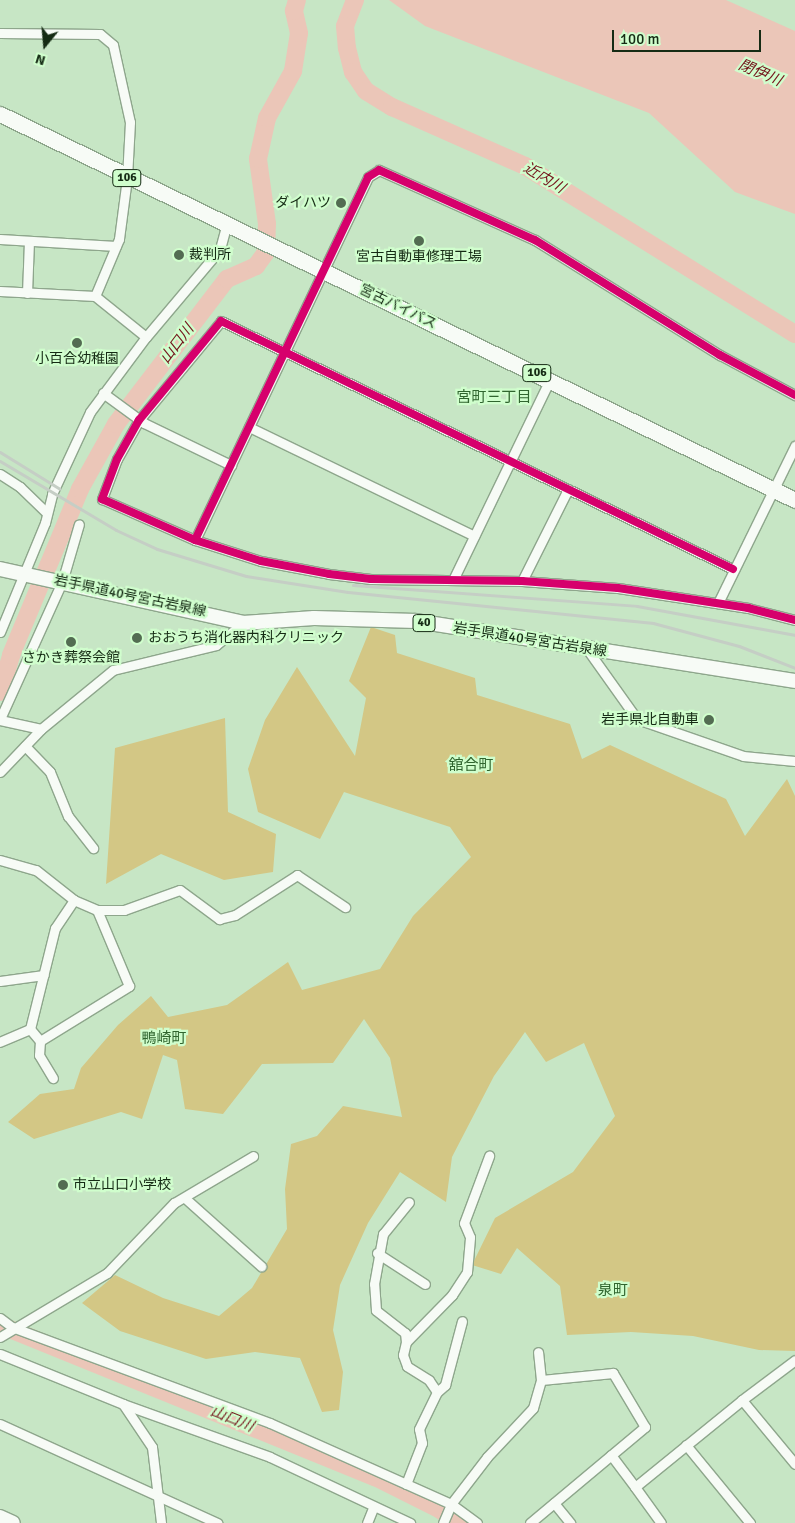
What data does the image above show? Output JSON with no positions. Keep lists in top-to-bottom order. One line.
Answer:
{"streets":{"highway":["106","宮古バイパス"],"main road":["岩手県道40号宮古岩泉線","40"]},"districts":["宮町三丁目","舘合町","鴨崎町","泉町"],"water":["閉伊川","近内川","山口川"],"places":["ダイハツ","宮古自動車修理工場","裁判所","小百合幼稚園","おおうち消化器内科クリニック","さかき葬祭会館","岩手県北自動車","市立山口小学校"],"scale_bar":"100 m","north":"bottom"}
